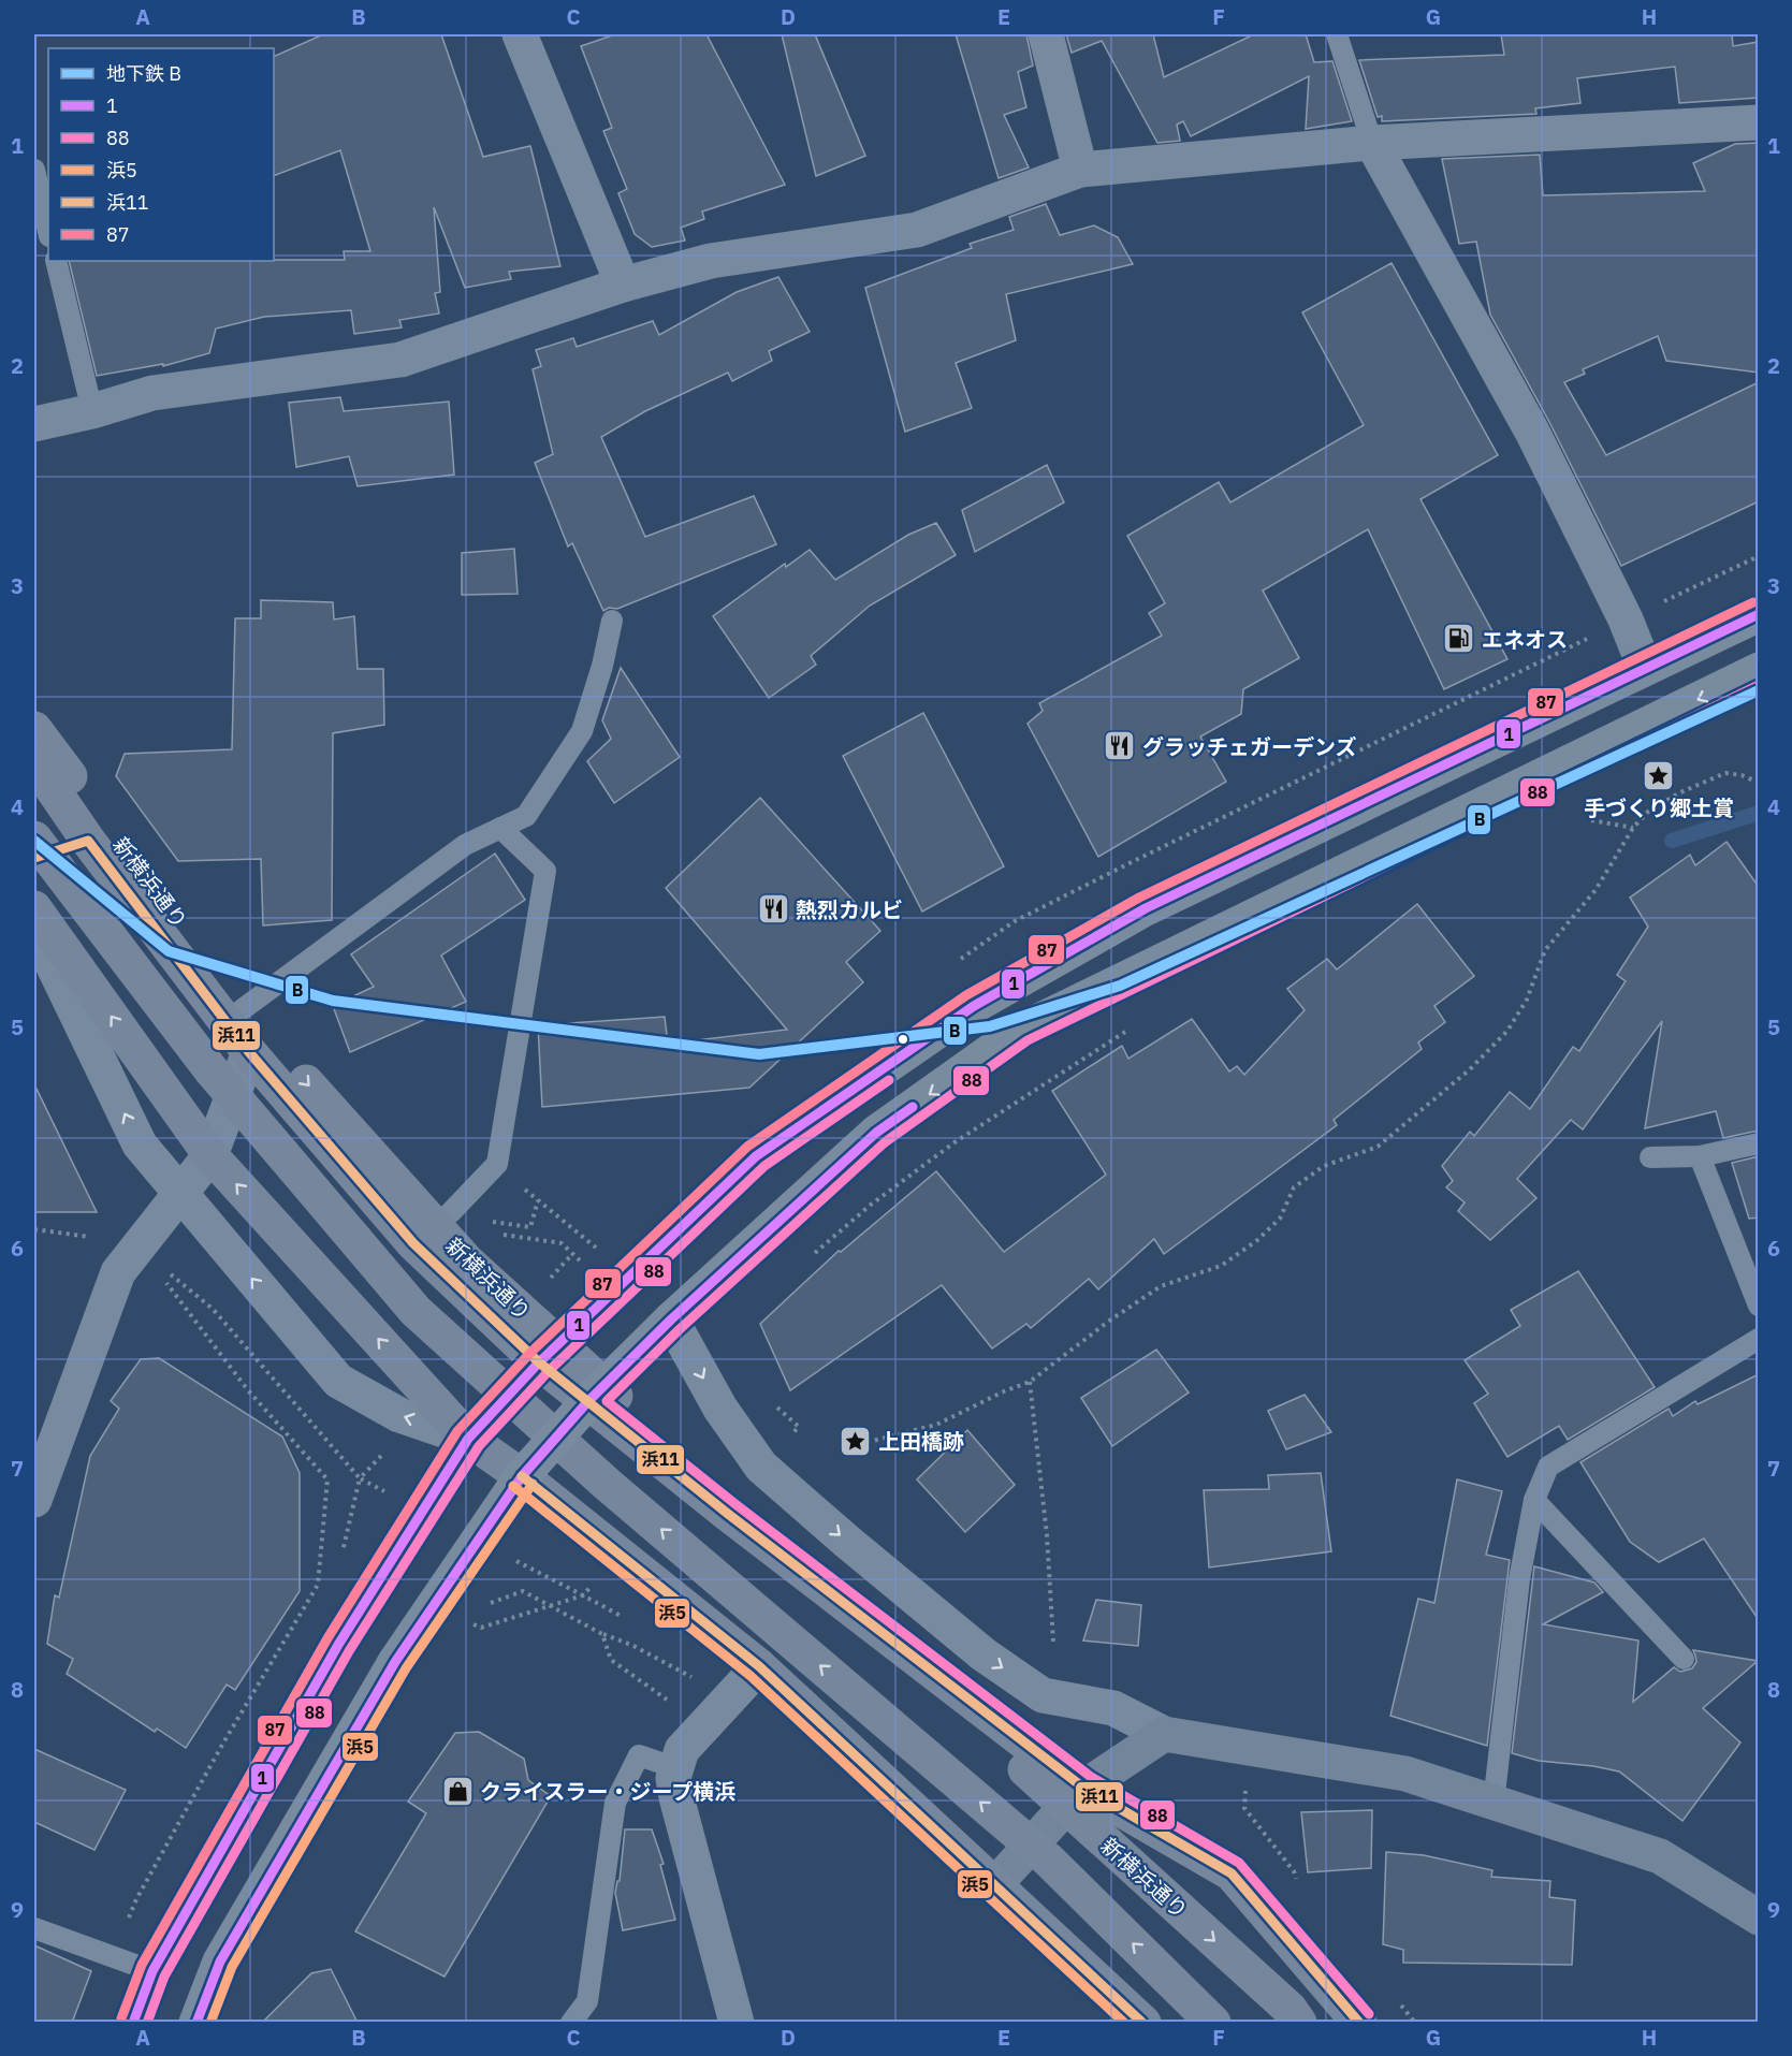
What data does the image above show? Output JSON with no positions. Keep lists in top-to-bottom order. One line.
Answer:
{"streets":{"main road":["新横浜通り"]},"places":{"fuel station":["エネオス"],"restaurant":["グラッチェガーデンズ","熱烈カルビ"],"place":["手づくり郷土賞","上田橋跡"],"shop":["クライスラー・ジープ横浜"]},"lines":["transit line 87","transit line 1","transit line 88","metro line B","transit line 浜11","transit line 浜5"],"legend":["地下鉄 B","1","88","浜5","浜11","87"],"grid":{"columns":["A","B","C","D","E","F","G","H"],"rows":["1","2","3","4","5","6","7","8","9"]}}
